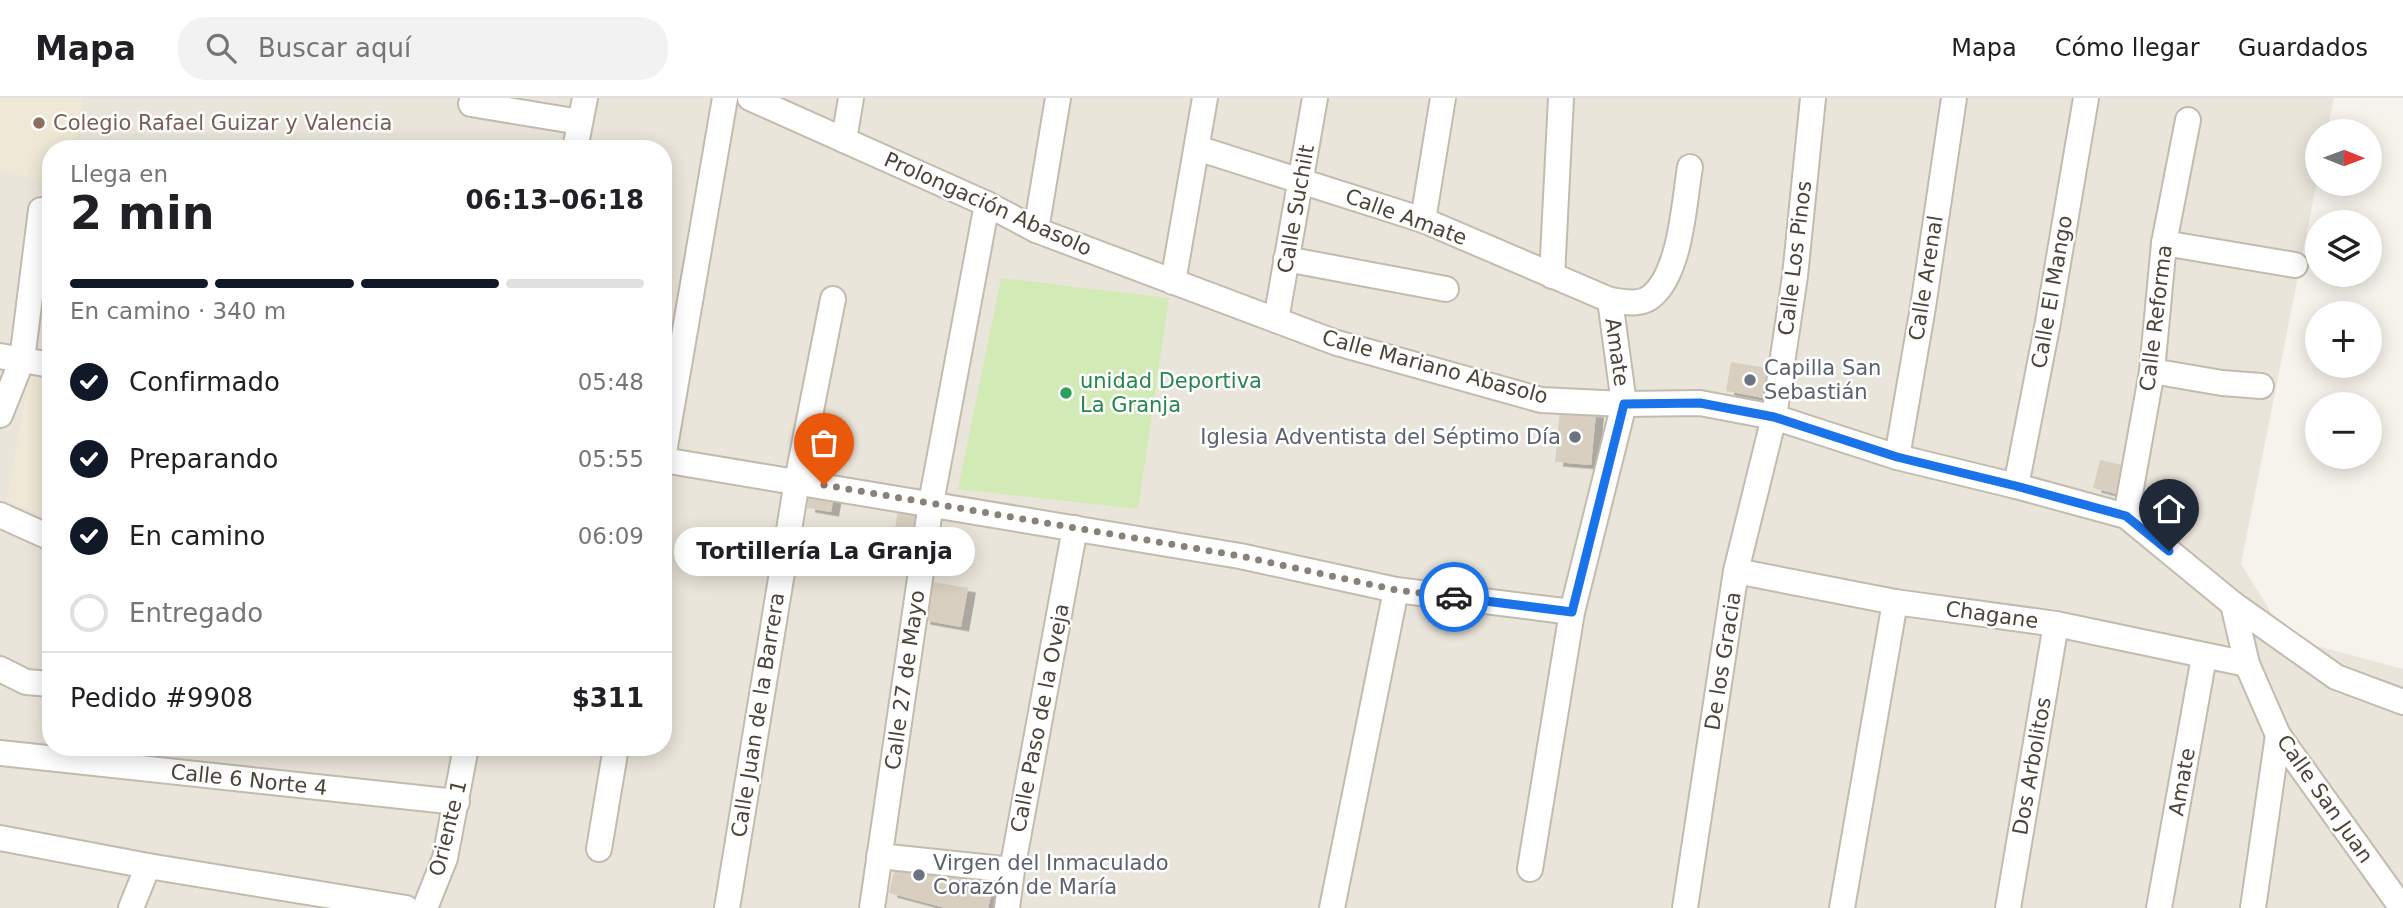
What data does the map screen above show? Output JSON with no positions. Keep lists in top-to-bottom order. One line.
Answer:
{"streets":{"street":["Prolongación Abasolo","Calle Suchilt","Calle Amate","Calle Los Pinos","Calle Arenal","Calle El Mango","Calle Reforma","Amate","Calle Mariano Abasolo","Chagane","De los Gracia","Calle 27 de Mayo","Calle Juan de la Barrera","Calle Paso de la Oveja","Dos Arbolitos","Calle 6 Norte 4","Calle San Juan","Oriente 1"]},"crossings":[["Prolongación Abasolo","Calle Suchilt"],["Prolongación Abasolo","Calle Mariano Abasolo"],["Prolongación Abasolo","Calle 27 de Mayo"],["Calle Suchilt","Calle Amate"],["Calle Suchilt","Calle Mariano Abasolo"],["Calle Amate","Amate"],["Calle Los Pinos","Calle Mariano Abasolo"],["Calle Los Pinos","De los Gracia"],["Calle Arenal","Calle Mariano Abasolo"],["Calle El Mango","Calle Mariano Abasolo"],["Calle Reforma","Calle Mariano Abasolo"],["Amate","Calle Mariano Abasolo"],["Amate","Chagane"],["Calle Mariano Abasolo","De los Gracia"],["Chagane","De los Gracia"],["Chagane","Dos Arbolitos"],["Chagane","Calle San Juan"],["Calle 6 Norte 4","Oriente 1"]],"places":["Colegio Rafael Guizar y Valencia","Capilla San Sebastián","unidad Deportiva La Granja","Iglesia Adventista del Séptimo Día","Tortillería La Granja","Virgen del Inmaculado Corazón de María"],"north":"right","page":{"header":"Mapa","search":"Buscar aquí","nav":["Mapa","Cómo llegar","Guardados"],"map_buttons":["+","−"],"heading":["2 min","Llega en","06:13–06:18"],"panel":["Pedido #9908","$311"],"bar":"En camino · 340 m","list":[["Confirmado","05:48"],["Preparando","05:55"],["En camino","06:09"],"Entregado"],"bubble":"Tortillería La Granja"}}
